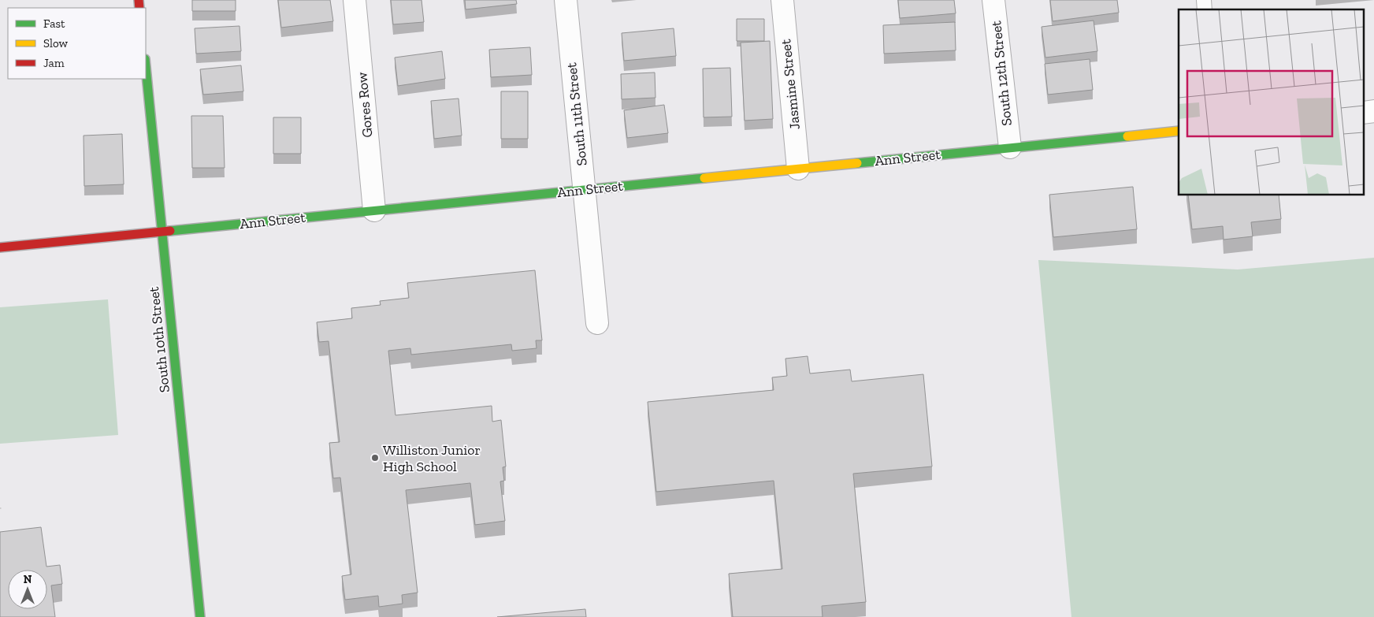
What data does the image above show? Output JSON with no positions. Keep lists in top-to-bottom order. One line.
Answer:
{"streets":{"street":["South 12th Street","Jasmine Street","Gores Row","South 11th Street","Ann Street","South 10th Street"]},"crossings":[["South 12th Street","Ann Street"],["Jasmine Street","Ann Street"],["Gores Row","Ann Street"],["South 11th Street","Ann Street"],["Ann Street","South 10th Street"]],"places":["Williston Junior High School"],"legend":["Fast","Slow","Jam"],"north":"top"}
